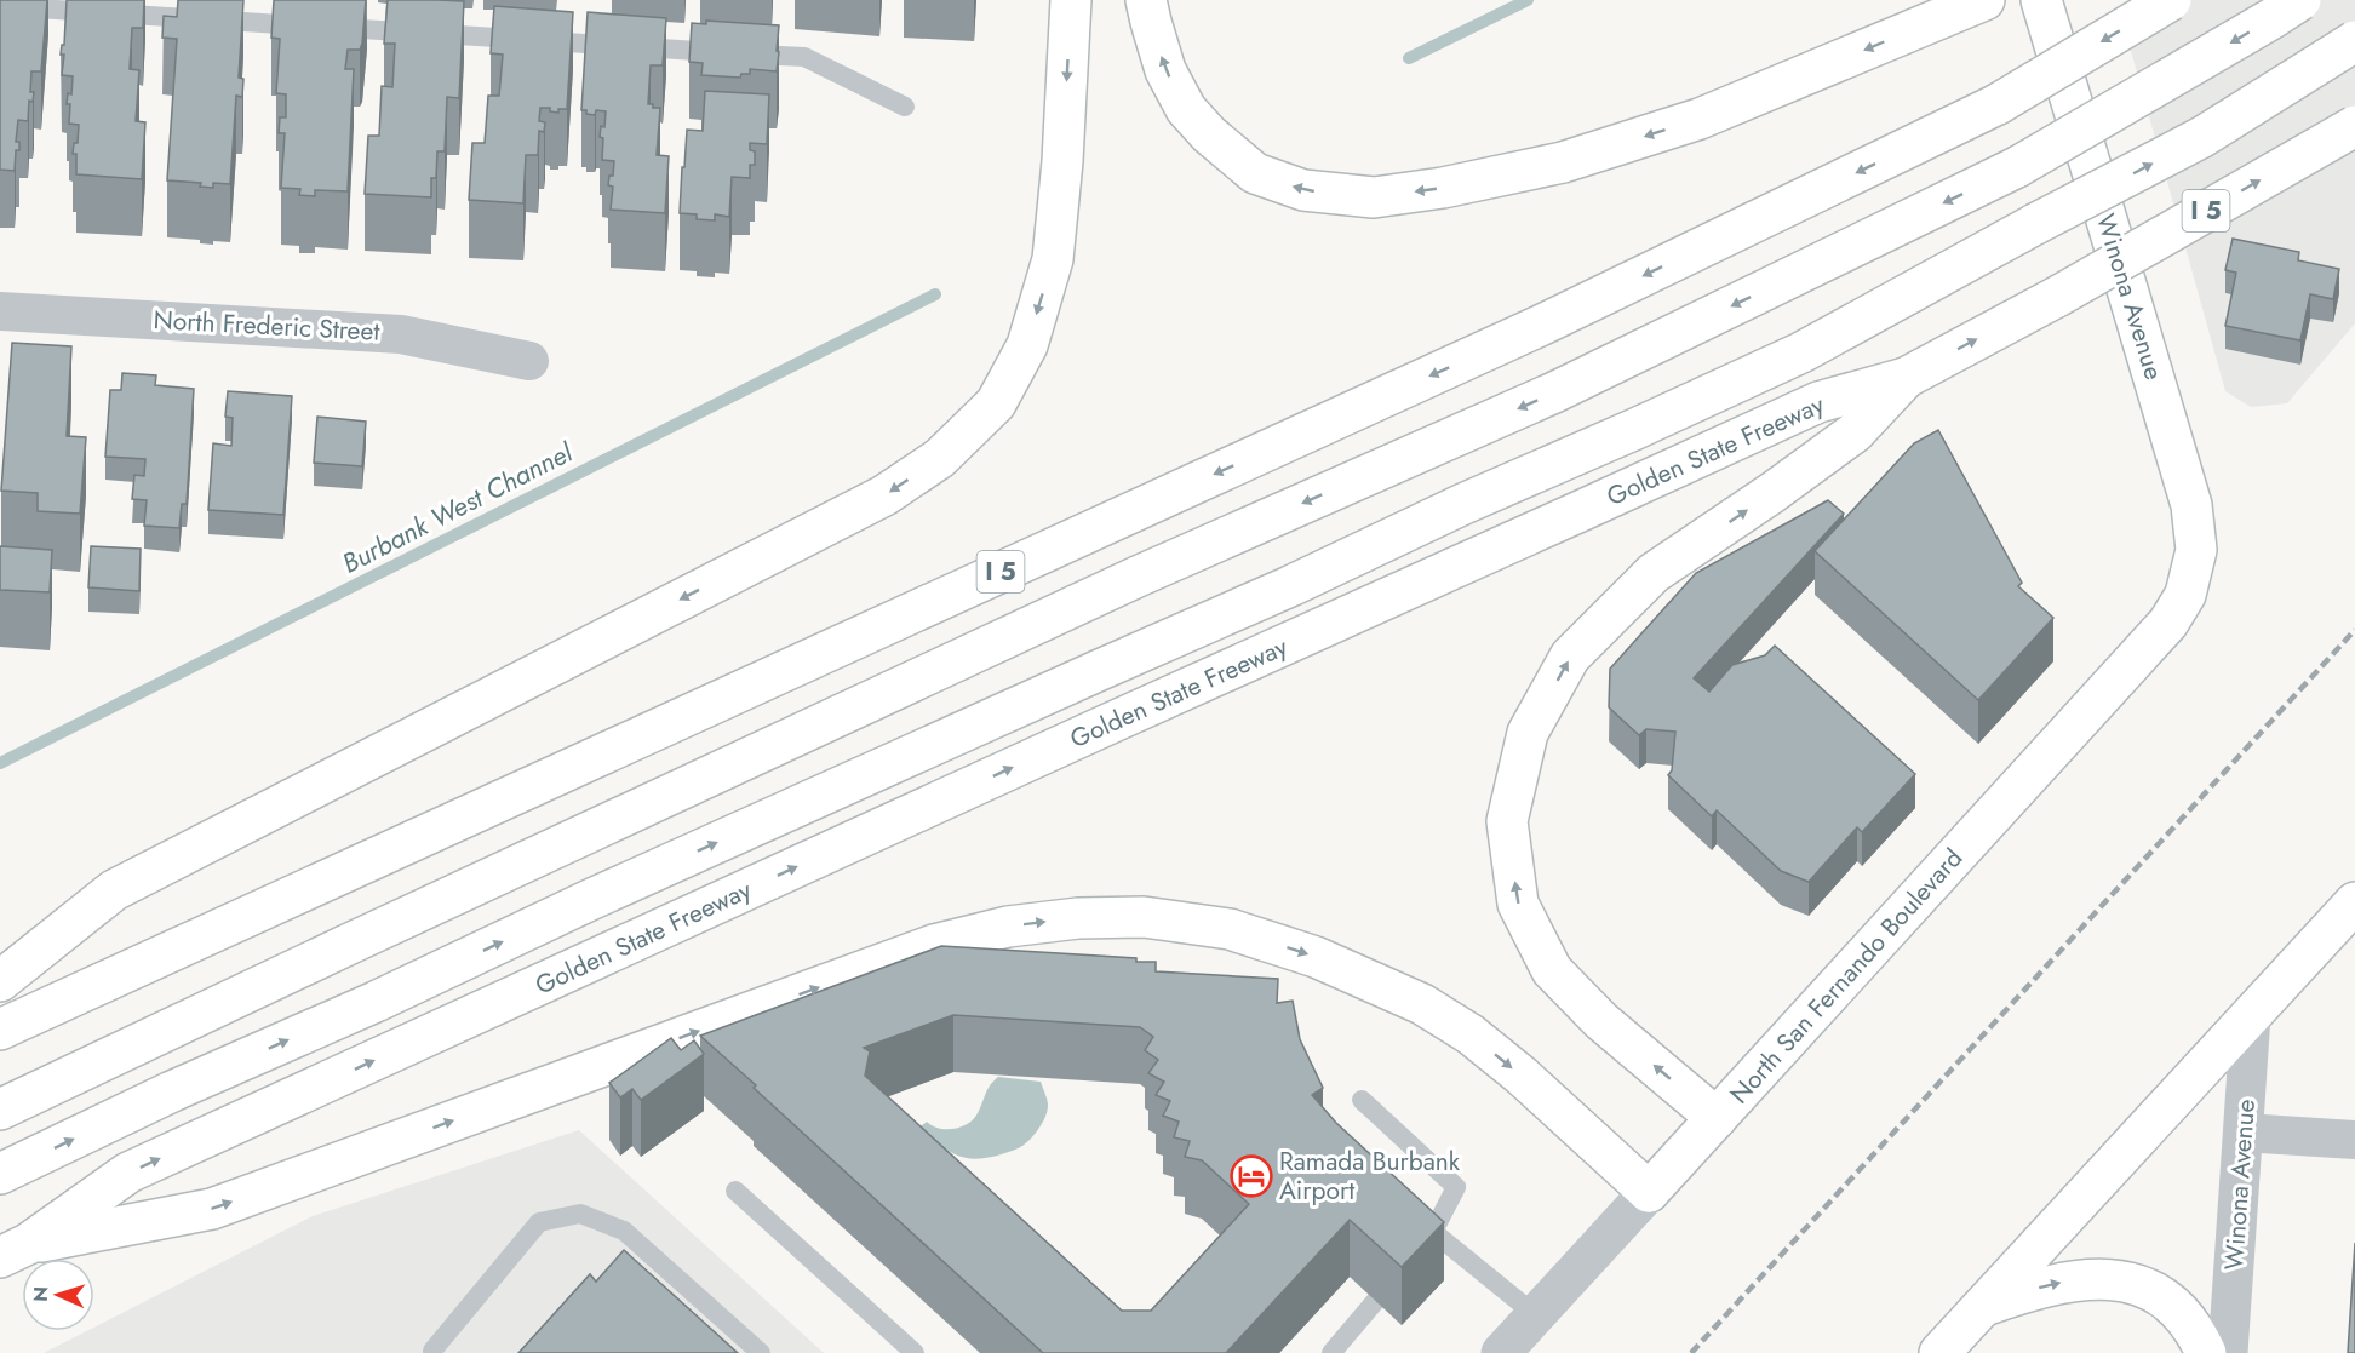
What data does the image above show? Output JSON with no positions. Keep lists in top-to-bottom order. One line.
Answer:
{"streets":{"main road":["I 5","Winona Avenue","Golden State Freeway","North San Fernando Boulevard"],"street":["North Frederic Street"]},"crossings":[["Winona Avenue","North San Fernando Boulevard"]],"water":["Burbank West Channel"],"places":{"hotel":["Ramada Burbank Airport"]},"north":"left"}
